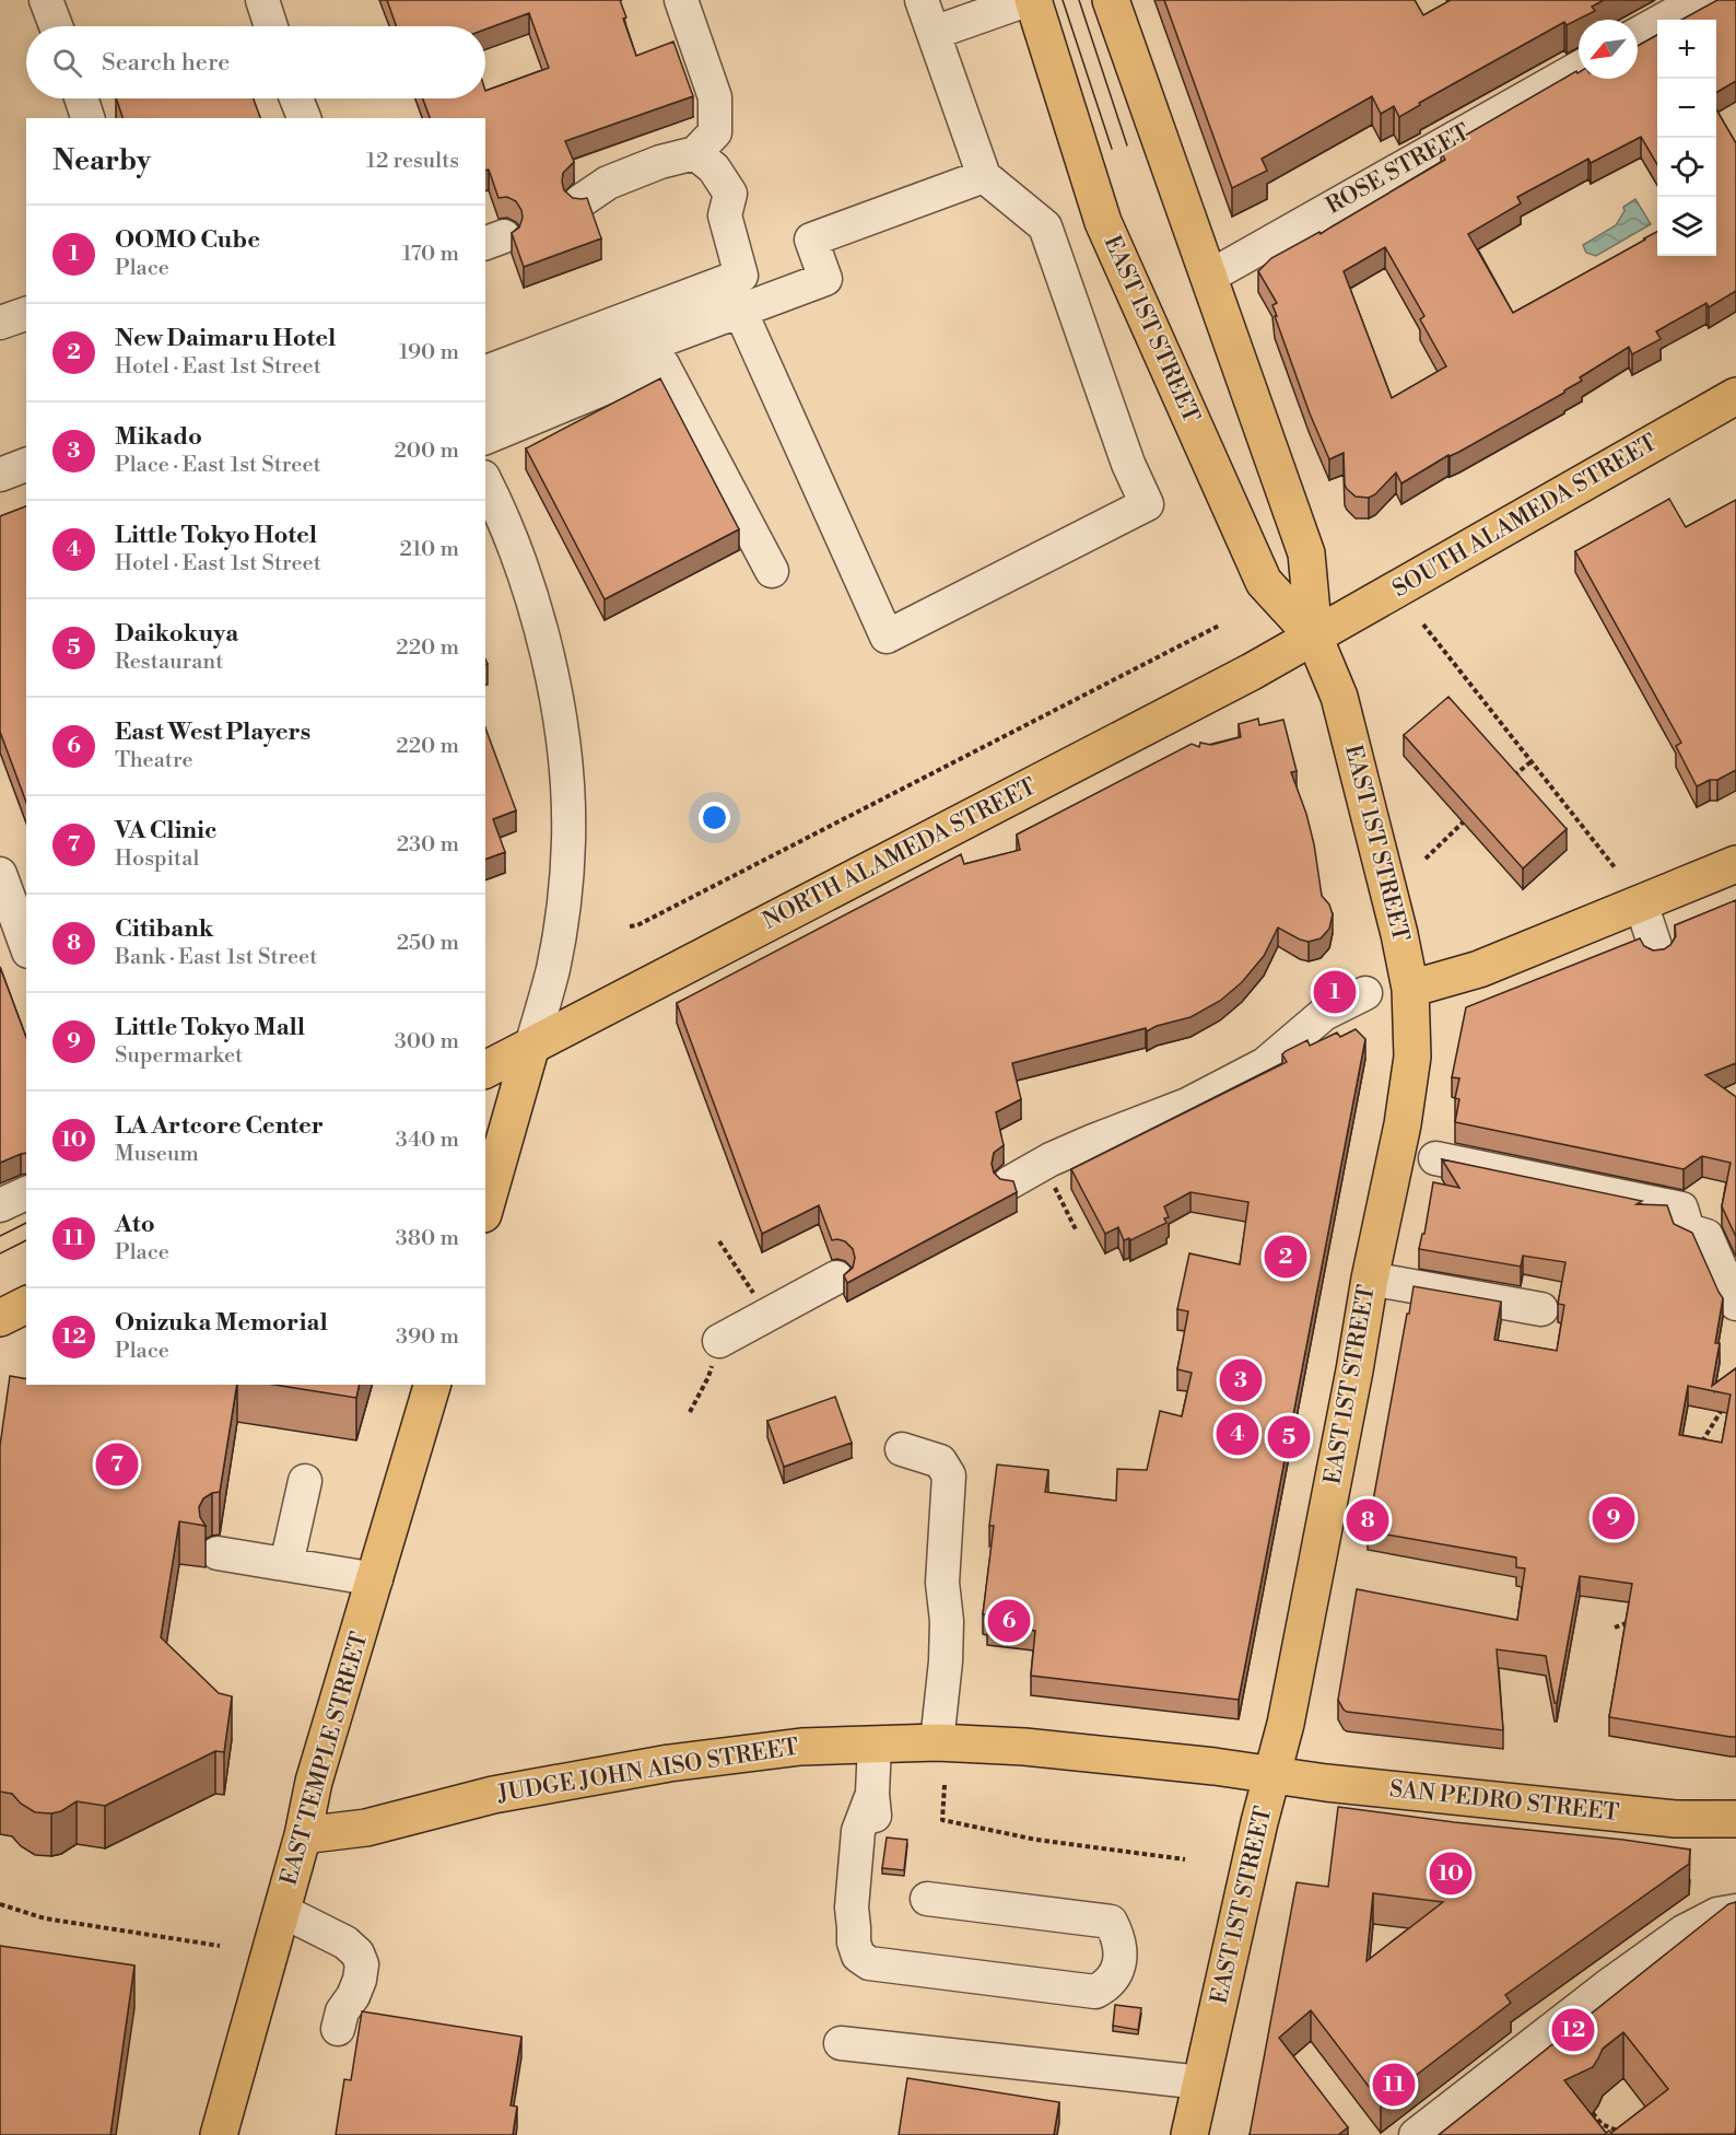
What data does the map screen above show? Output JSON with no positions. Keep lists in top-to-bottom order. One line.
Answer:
{"streets":{"main road":["EAST 1ST STREET","SOUTH ALAMEDA STREET","NORTH ALAMEDA STREET","EAST TEMPLE STREET","JUDGE JOHN AISO STREET","SAN PEDRO STREET"],"street":["ROSE STREET"]},"crossings":[["ROSE STREET","EAST 1ST STREET"],["EAST 1ST STREET","SOUTH ALAMEDA STREET"],["EAST 1ST STREET","NORTH ALAMEDA STREET"],["EAST 1ST STREET","JUDGE JOHN AISO STREET"],["EAST 1ST STREET","SAN PEDRO STREET"],["SOUTH ALAMEDA STREET","NORTH ALAMEDA STREET"],["EAST TEMPLE STREET","JUDGE JOHN AISO STREET"],["JUDGE JOHN AISO STREET","SAN PEDRO STREET"]],"north":"bottom left","page":{"map_buttons":["+","−"],"search":"Search here","heading":["Nearby","12 results"],"list":[{"mark":"1","name":"OOMO Cube","note":"Place","value":"170 m"},{"mark":"2","name":"New Daimaru Hotel","note":"Hotel · East 1st Street","value":"190 m"},{"mark":"3","name":"Mikado","note":"Place · East 1st Street","value":"200 m"},{"mark":"4","name":"Little Tokyo Hotel","note":"Hotel · East 1st Street","value":"210 m"},{"mark":"5","name":"Daikokuya","note":"Restaurant","value":"220 m"},{"mark":"6","name":"East West Players","note":"Theatre","value":"220 m"},{"mark":"7","name":"VA Clinic","note":"Hospital","value":"230 m"},{"mark":"8","name":"Citibank","note":"Bank · East 1st Street","value":"250 m"},{"mark":"9","name":"Little Tokyo Mall","note":"Supermarket","value":"300 m"},{"mark":"10","name":"LA Artcore Center","note":"Museum","value":"340 m"},{"mark":"11","name":"Ato","note":"Place","value":"380 m"},{"mark":"12","name":"Onizuka Memorial","note":"Place","value":"390 m"}],"pins":["1","2","3","4","5","7","9","8","6","10","12","11"]}}
